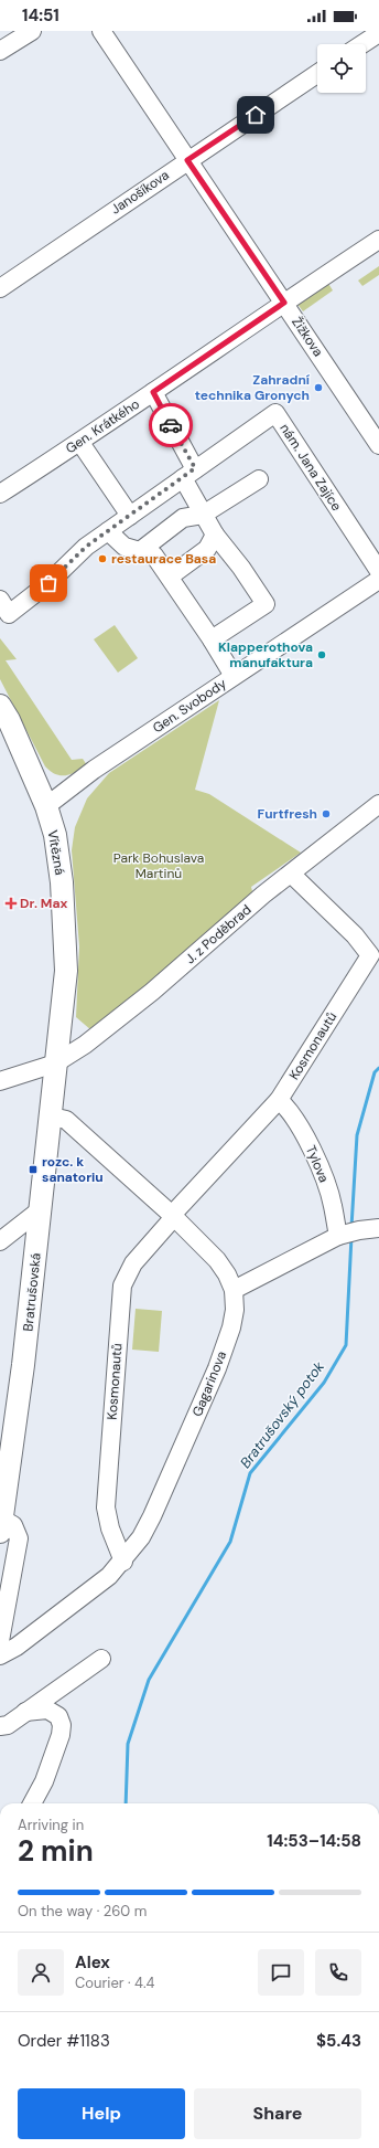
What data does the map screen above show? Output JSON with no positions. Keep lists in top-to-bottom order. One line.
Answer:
{"streets":{"main road":["Vítězná","Bratrušovská"],"street":["Janošíkova","Žižkova","Gen. Krátkého","nám. Jana Zajíce","Gen. Svobody","J. z Poděbrad","Kosmonautů","Tylova","Gagarinova"]},"crossings":[["Janošíkova","Žižkova"],["Žižkova","Gen. Krátkého"],["Gen. Svobody","Vítězná"],["Vítězná","J. z Poděbrad"],["Vítězná","Bratrušovská"],["J. z Poděbrad","Kosmonautů"],["J. z Poděbrad","Bratrušovská"],["Kosmonautů","Tylova"],["Kosmonautů","Gagarinova"],["Bratrušovská","Gagarinova"]],"water":["Bratrušovský potok"],"parks":["Park Bohuslava Martinů"],"places":{"other":["Zahradní technika Gronych","restaurace Basa","Klapperothova manufaktura","Furtfresh"],"health":["Dr. Max"],"transit":["rozc. k sanatoriu"]},"page":{"status":"14:51","heading":["2 min","Arriving in","14:53–14:58"],"panel":["Alex","Courier · 4.4","Order #1183","$5.43"],"bar":"On the way · 260 m","buttons":["Help","Share"]}}
